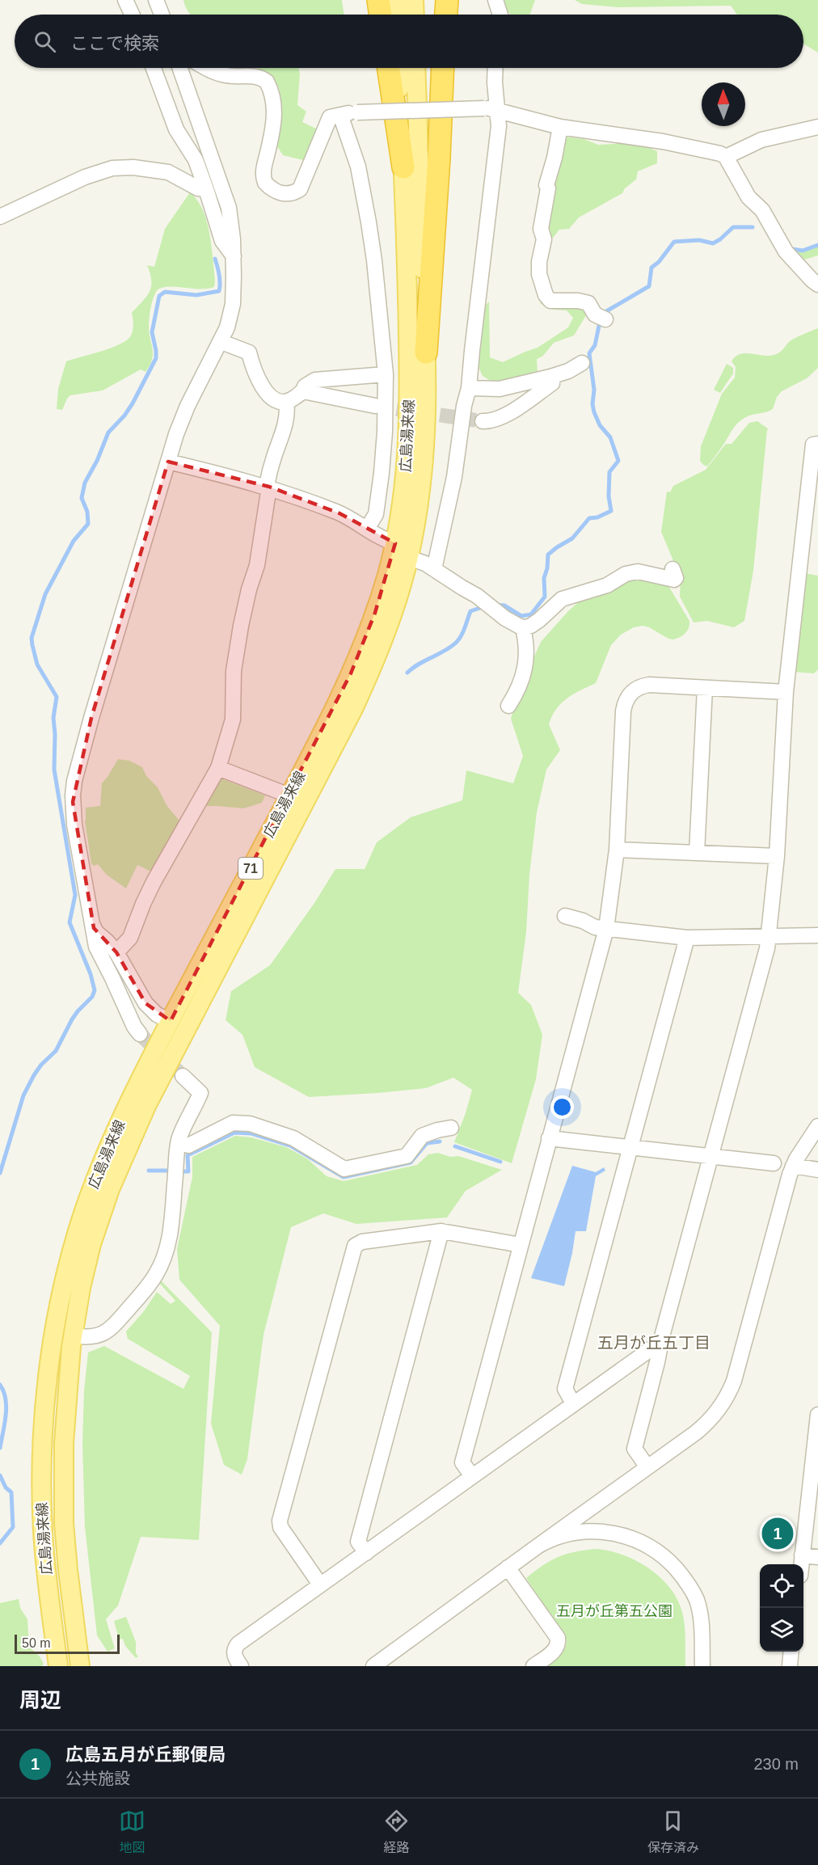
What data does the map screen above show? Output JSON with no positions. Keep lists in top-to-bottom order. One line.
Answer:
{"streets":{"main road":["広島湯来線","71"]},"districts":["五月が丘五丁目"],"parks":["五月が丘第五公園"],"scale_bar":"50 m","north":"top","page":{"search":"ここで検索","pins":"1","scale":"50 m","heading":"周辺","list":[{"mark":"1","name":"広島五月が丘郵便局","note":"公共施設","value":"230 m"}],"nav":["地図","経路","保存済み"]}}
